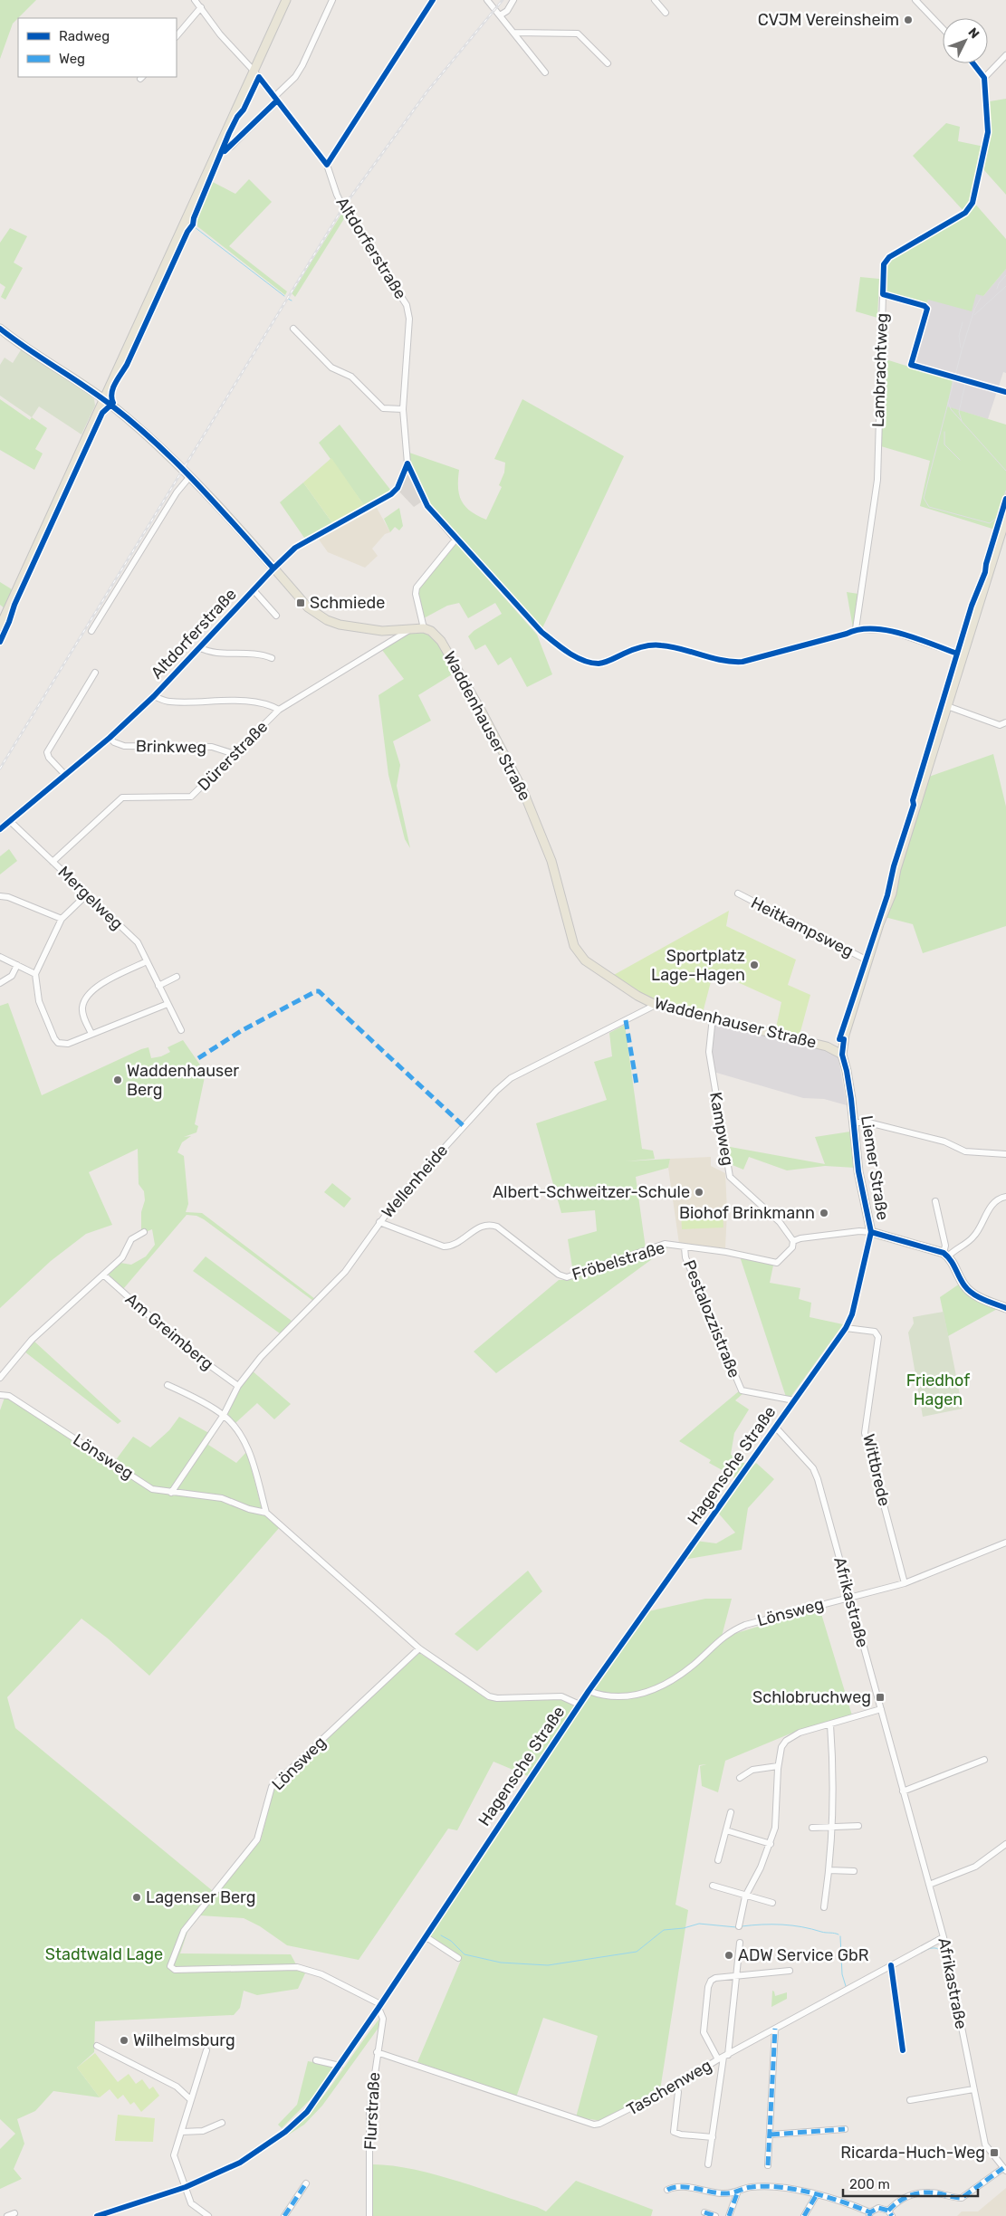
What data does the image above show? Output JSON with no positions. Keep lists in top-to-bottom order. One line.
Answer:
{"streets":{"main road":["Waddenhauser Straße","Liemer Straße"],"street":["Altdorferstraße","Lambrachtweg","Brinkweg","Dürerstraße","Mergelweg","Heitkampsweg","Kampweg","Wellenheide","Fröbelstraße","Pestalozzistraße","Am Greimberg","Lönsweg","Hagensche Straße","Wittbrede","Afrikastraße","Taschenweg","Flurstraße"]},"crossings":[["Altdorferstraße","Brinkweg"],["Altdorferstraße","Mergelweg"],["Waddenhauser Straße","Kampweg"],["Waddenhauser Straße","Liemer Straße"],["Waddenhauser Straße","Wellenheide"],["Brinkweg","Dürerstraße"],["Dürerstraße","Mergelweg"],["Kampweg","Fröbelstraße"],["Liemer Straße","Hagensche Straße"],["Wellenheide","Fröbelstraße"],["Wellenheide","Am Greimberg"],["Wellenheide","Lönsweg"],["Fröbelstraße","Pestalozzistraße"],["Pestalozzistraße","Hagensche Straße"],["Lönsweg","Hagensche Straße"],["Lönsweg","Wittbrede"],["Lönsweg","Afrikastraße"],["Lönsweg","Flurstraße"],["Hagensche Straße","Wittbrede"],["Hagensche Straße","Afrikastraße"],["Hagensche Straße","Flurstraße"],["Afrikastraße","Taschenweg"],["Taschenweg","Flurstraße"]],"parks":["Friedhof Hagen","Stadtwald Lage"],"places":{"other":["CVJM Vereinsheim","Sportplatz Lage-Hagen","Waddenhauser Berg","Albert-Schweitzer-Schule","Biohof Brinkmann","Lagenser Berg","ADW Service GbR","Wilhelmsburg"],"transit":["Schmiede","Schlobruchweg","Ricarda-Huch-Weg"]},"legend":["Radweg","Weg"],"scale_bar":"200 m","north":"top right"}
